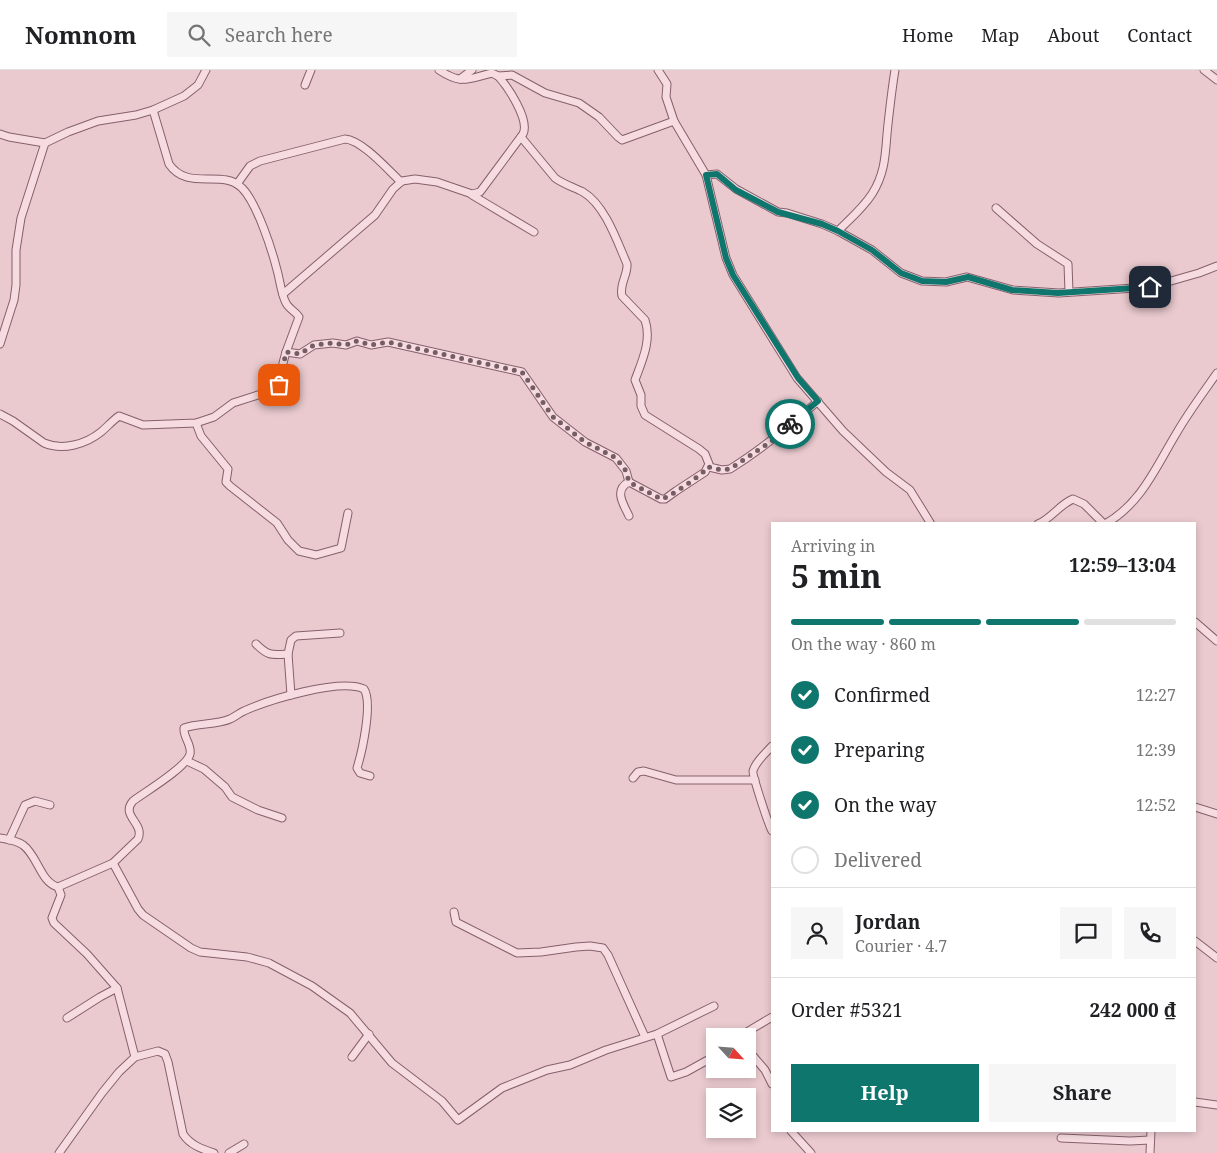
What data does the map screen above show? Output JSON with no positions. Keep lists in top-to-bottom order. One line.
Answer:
{"north":"bottom right","page":{"header":"Nomnom","search":"Search here","nav":["Home","Map","About","Contact"],"heading":["5 min","Arriving in","12:59–13:04"],"panel":["Jordan","Courier · 4.7","Order #5321","242 000 ₫"],"bar":"On the way · 860 m","list":[["Confirmed","12:27"],["Preparing","12:39"],["On the way","12:52"],"Delivered"],"buttons":["Help","Share"]}}
